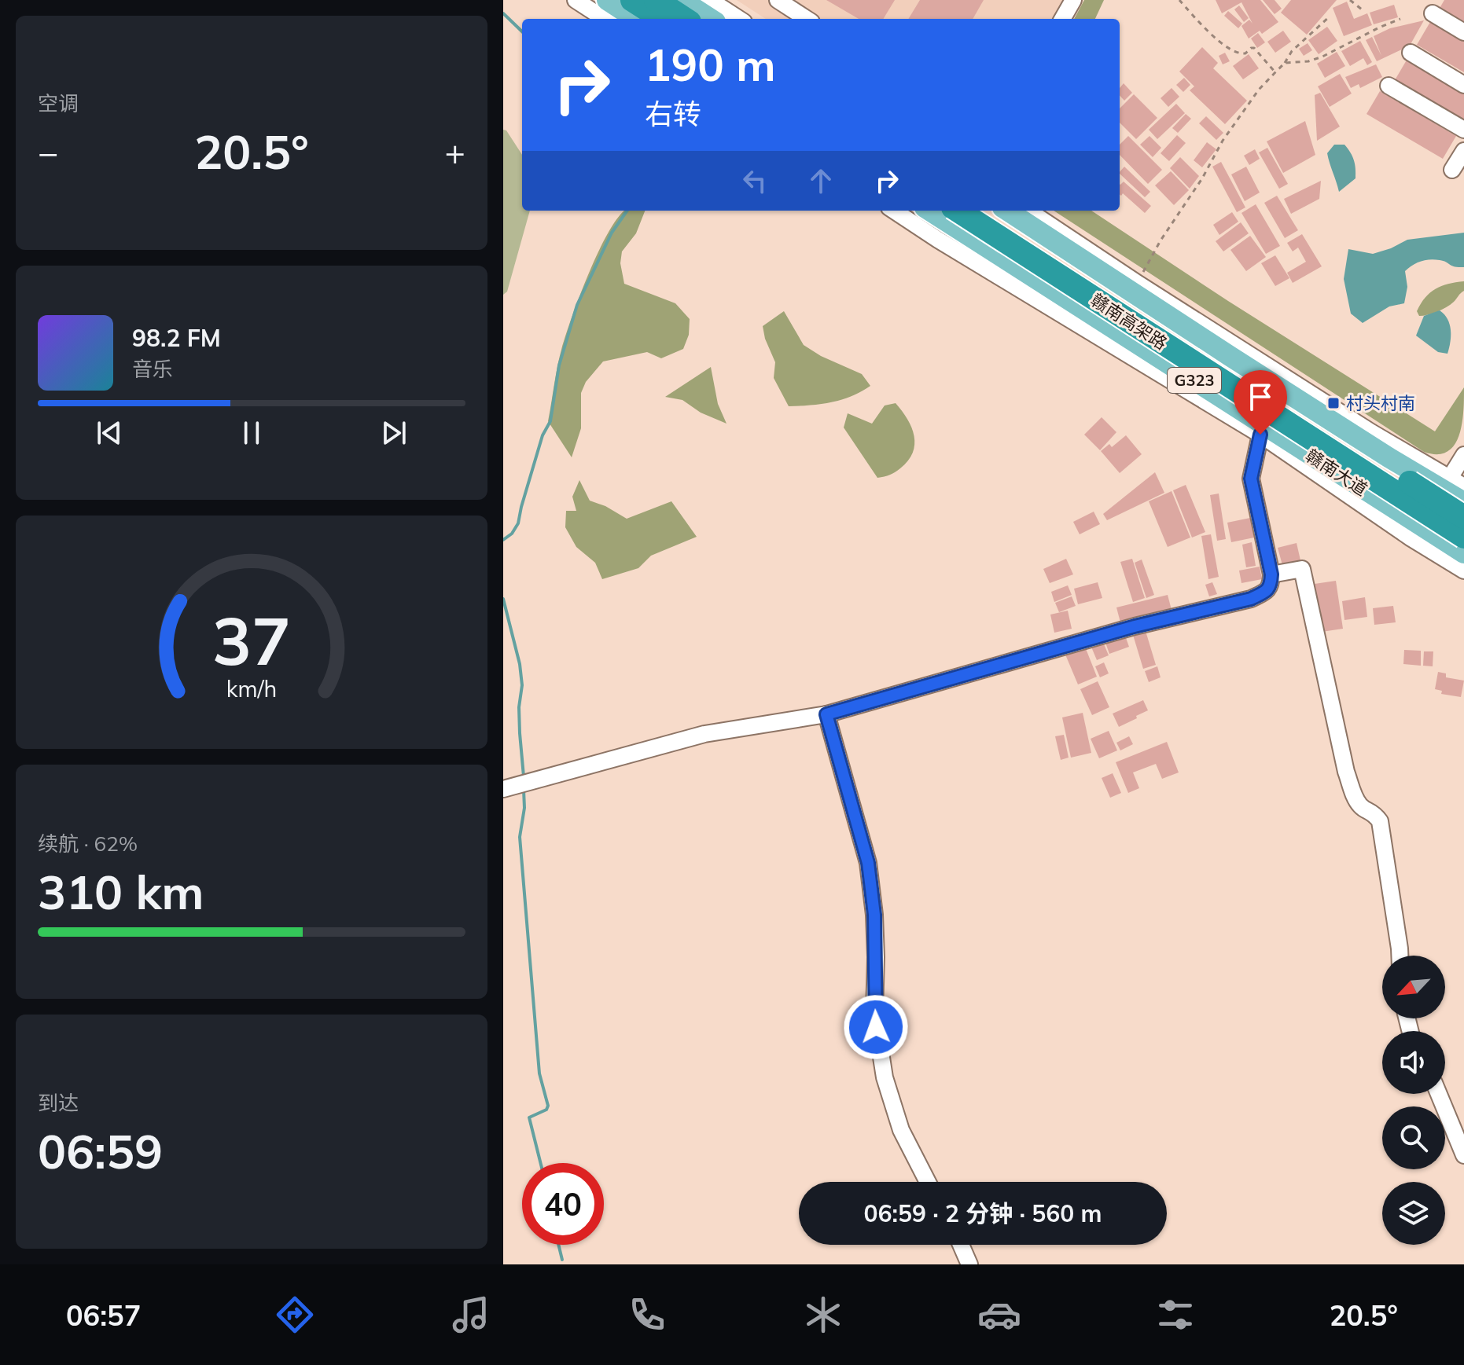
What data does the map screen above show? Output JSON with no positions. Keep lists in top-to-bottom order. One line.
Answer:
{"streets":{"highway":["赣南高架路"],"main road":["G323","赣南大道"]},"crossings":[["赣南高架路","赣南大道"]],"places":{"transit":["村头村南"]},"north":"bottom left","page":{"tile":["空调",["续航 · 62%","310 km"],["到达","06:59"]],"turn":["190 m","右转"],"heat":["−","20.5°","+"],"song":["98.2 FM","音乐"],"limit":"40","trip":"06:59 · 2 分钟 · 560 m","tabs":["06:57","20.5°"],"gauge":["37","km/h"]}}
